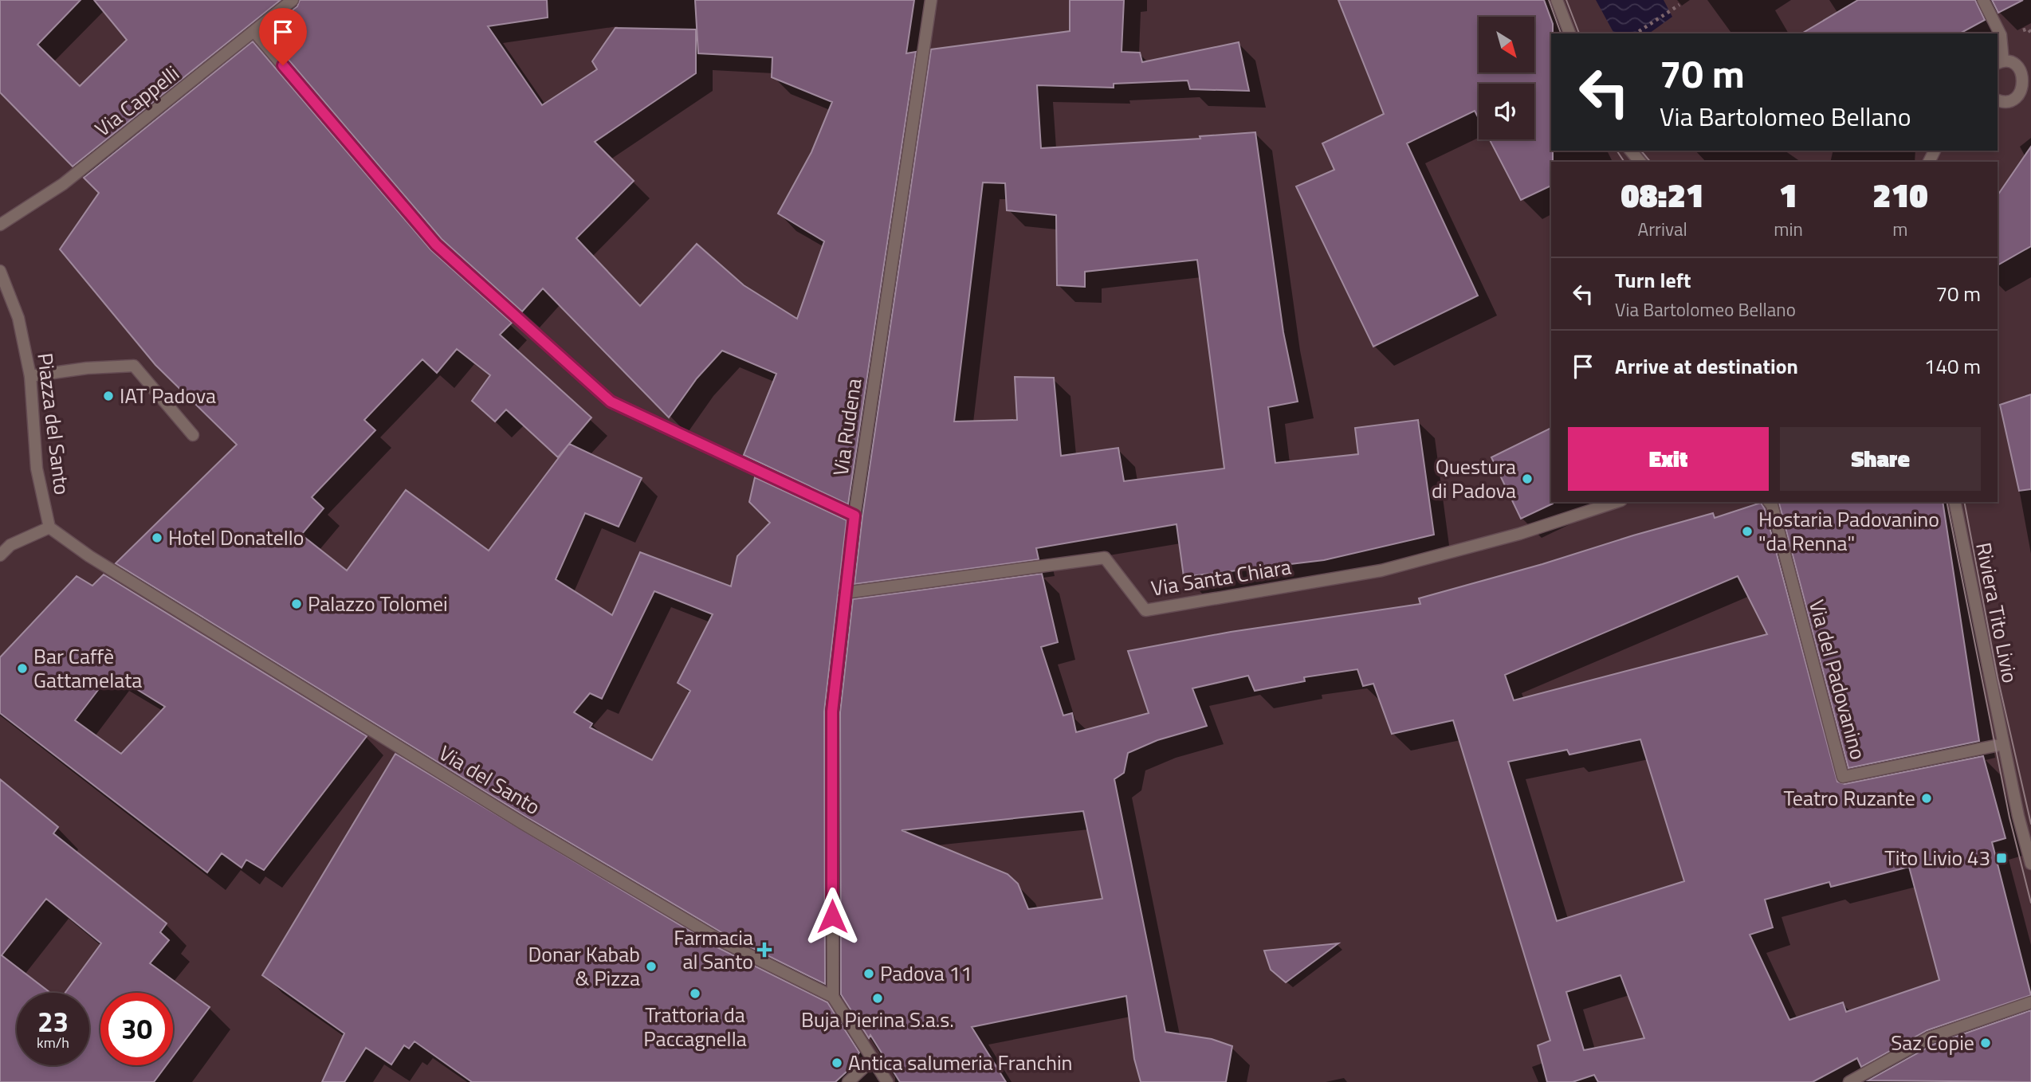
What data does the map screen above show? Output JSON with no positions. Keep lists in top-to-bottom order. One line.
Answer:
{"streets":{"street":["Via Cappelli","Piazza del Santo","Via Rudena","Via Santa Chiara","Riviera Tito Livio","Via del Padovanino","Via del Santo"]},"crossings":[["Piazza del Santo","Via del Santo"],["Via Rudena","Via Santa Chiara"],["Via Rudena","Via del Santo"],["Riviera Tito Livio","Via del Padovanino"]],"places":{"other":["IAT Padova","Questura di Padova","Hostaria Padovanino \"da Renna\"","Hotel Donatello","Palazzo Tolomei","Bar Caffè Gattamelata","Teatro Ruzante","Donar Kabab & Pizza","Padova 11","Trattoria da Paccagnella","Buja Pierina S.a.s.","Saz Copie","Antica salumeria Franchin"],"transit":["Tito Livio 43"],"health":["Farmacia al Santo"]},"north":"bottom right","page":{"turn":["70 m","Via Bartolomeo Bellano"],"eta":["08:21","Arrival","1","min","210","m"],"list":[{"name":"Turn left","note":"Via Bartolomeo Bellano","value":"70 m"},{"name":"Arrive at destination","value":"140 m"}],"buttons":["Exit","Share"],"speed":"23 km/h","limit":"30"}}
